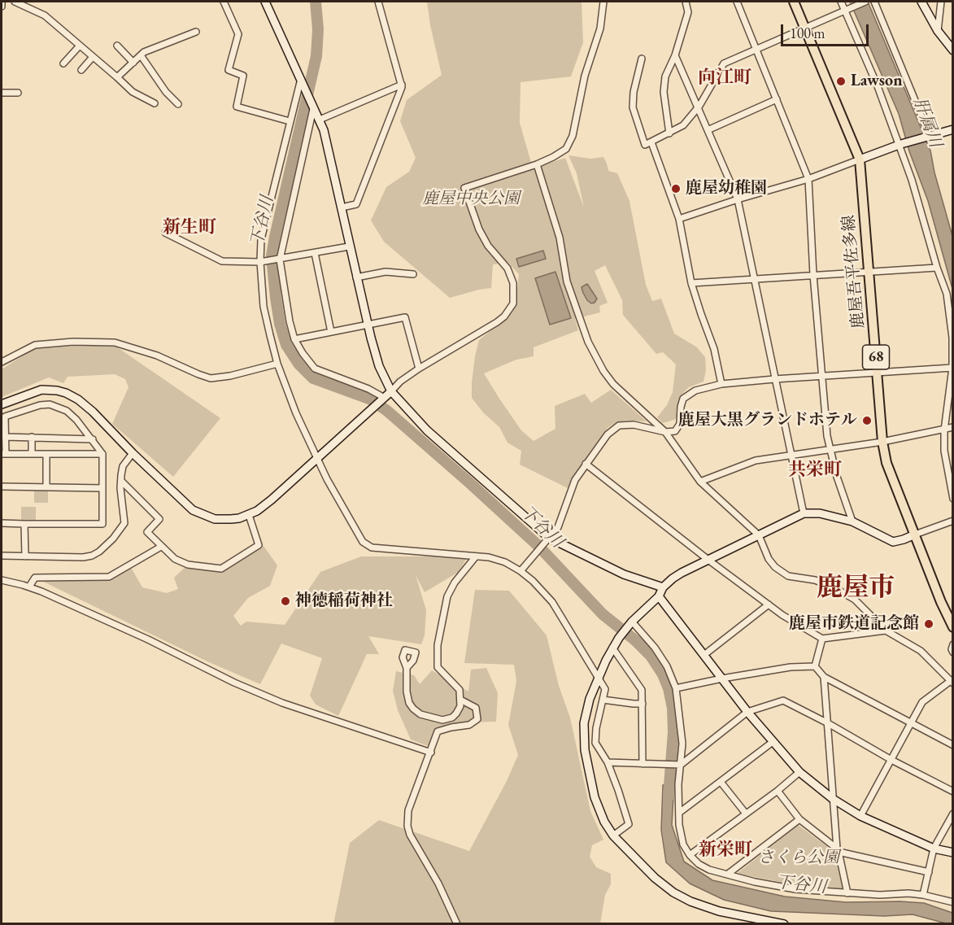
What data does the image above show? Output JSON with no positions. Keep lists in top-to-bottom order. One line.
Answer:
{"streets":{"main road":["鹿屋吾平佐多線","68"]},"districts":["向江町","新生町","共栄町","鹿屋市","新栄町"],"water":["肝属川","下谷川"],"parks":["鹿屋中央公園","さくら公園"],"places":["Lawson","鹿屋幼稚園","鹿屋大黒グランドホテル","神徳稲荷神社","鹿屋市鉄道記念館"],"scale_bar":"100 m"}
